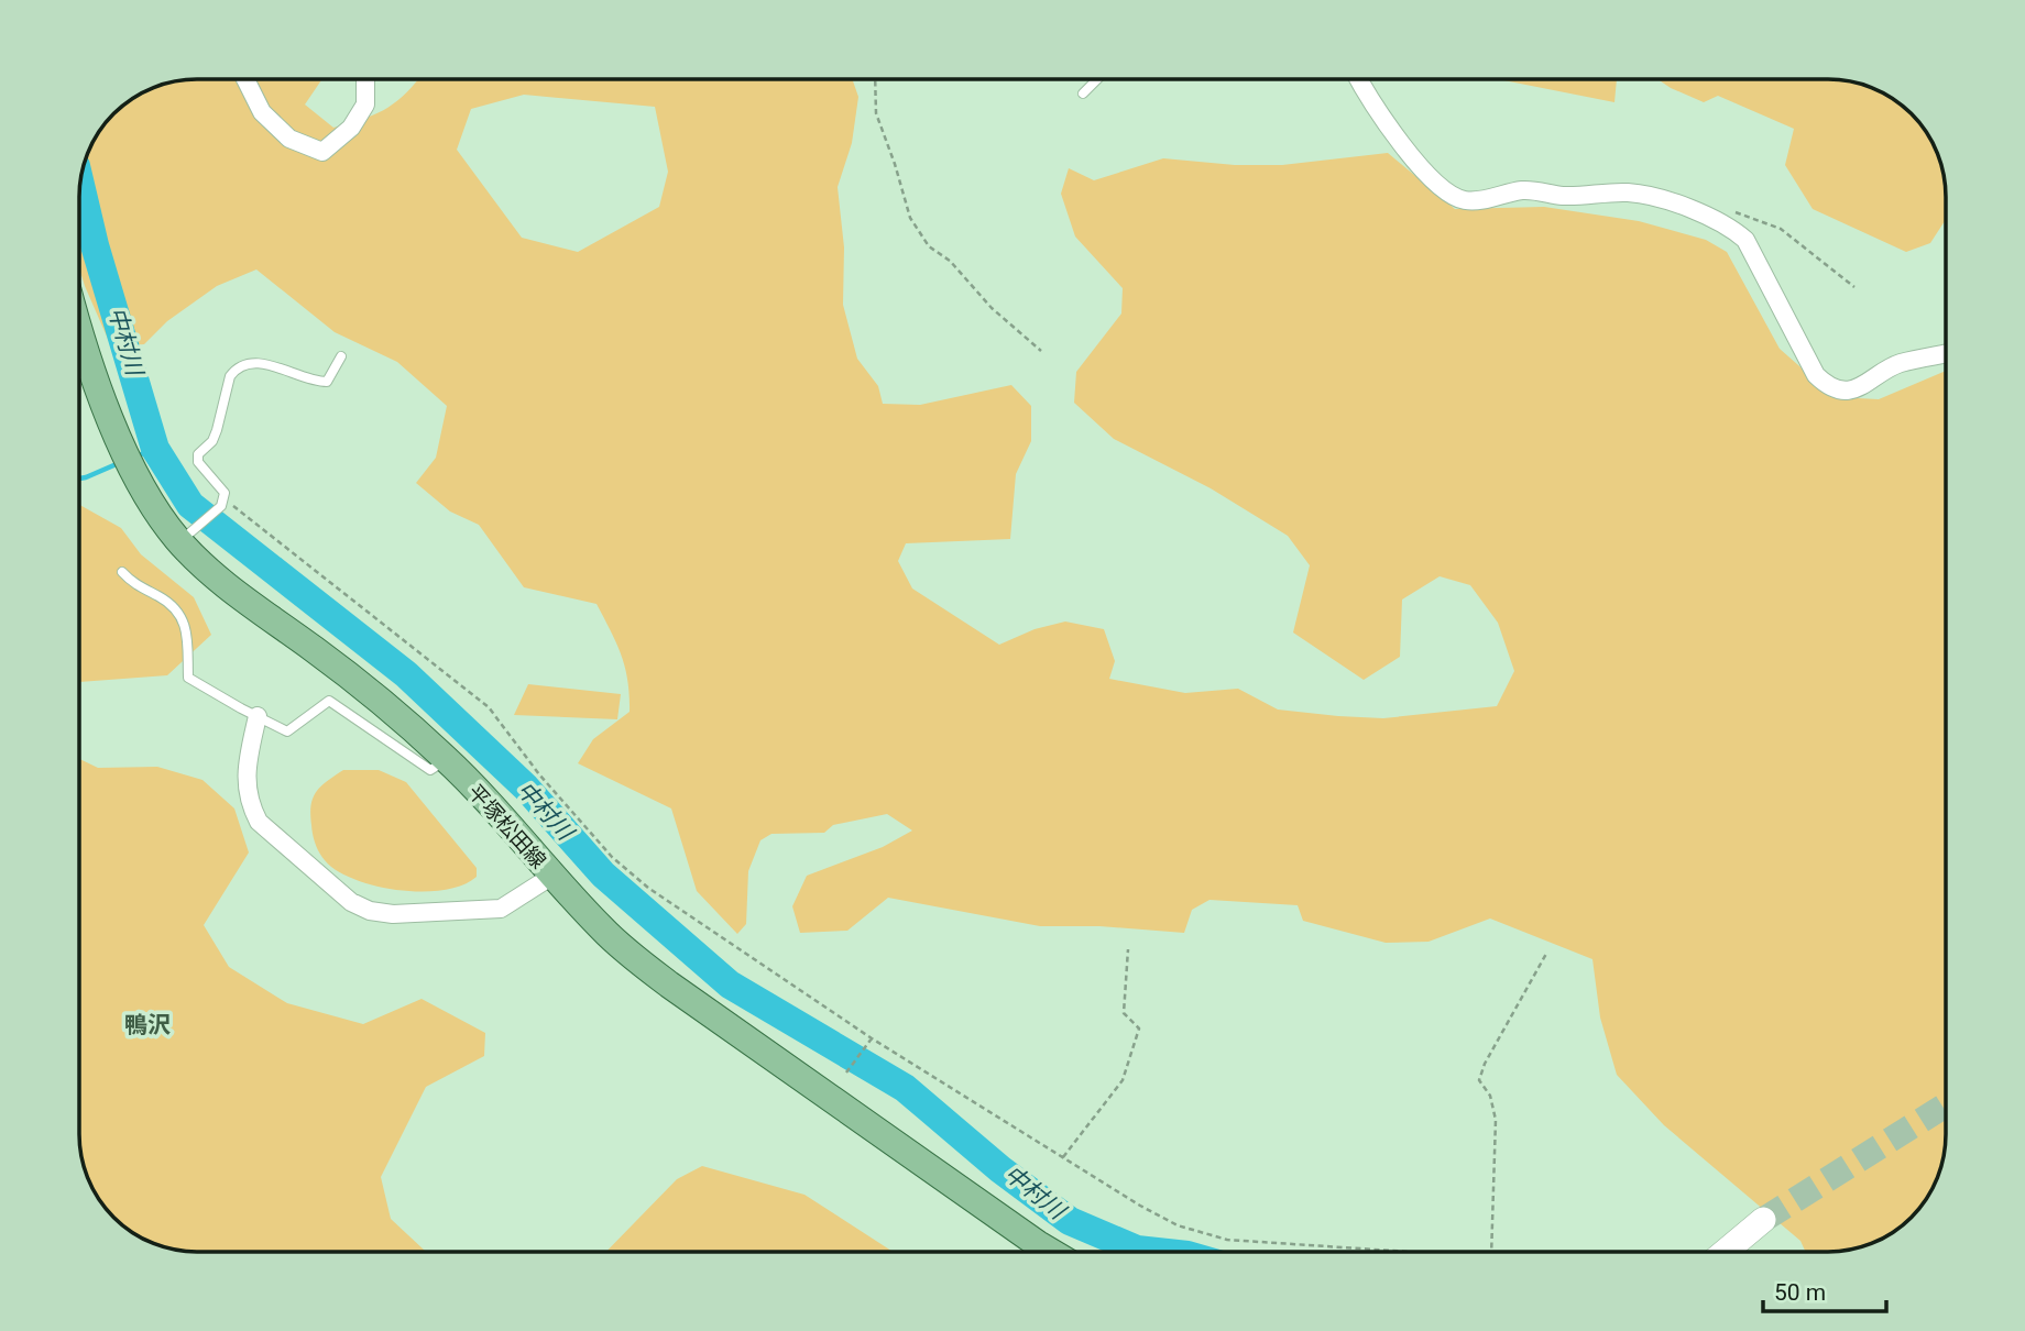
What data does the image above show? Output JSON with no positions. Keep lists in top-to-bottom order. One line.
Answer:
{"streets":{"main road":["平塚松田線"]},"districts":["鴨沢"],"water":["中村川"],"scale_bar":"50 m"}
